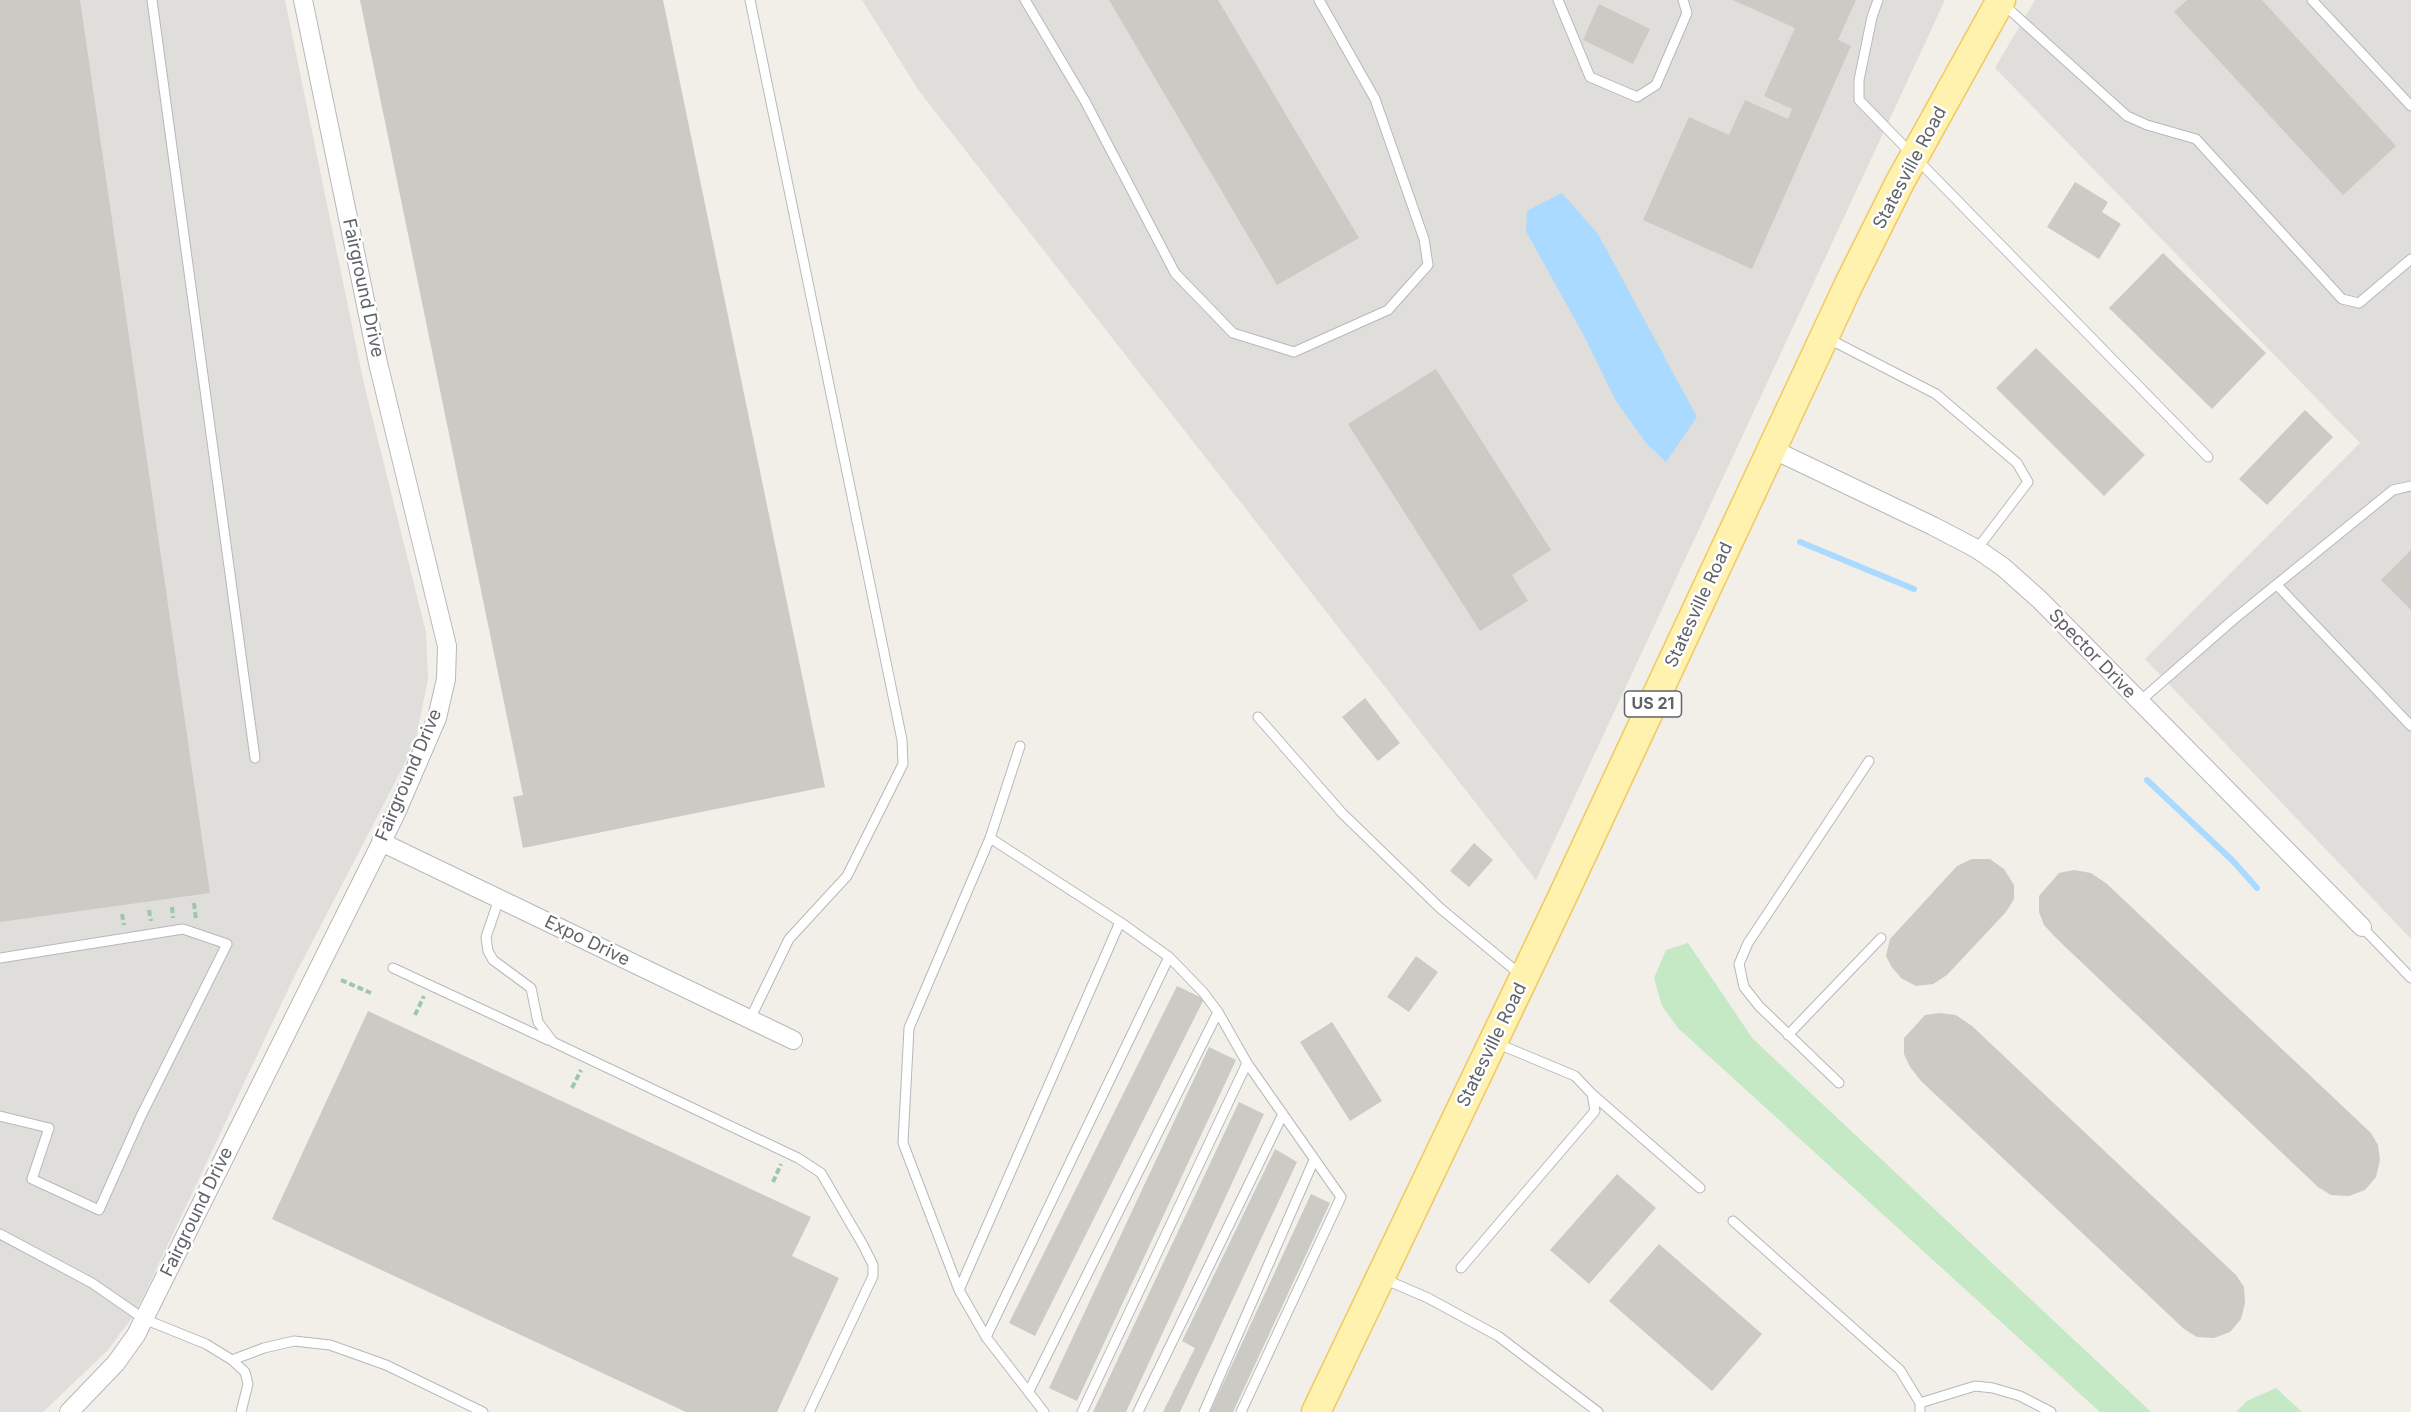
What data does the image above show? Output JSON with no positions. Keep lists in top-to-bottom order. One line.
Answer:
{"streets":{"main road":["Statesville Road","US 21"],"street":["Fairground Drive","Spector Drive","Expo Drive"]},"crossings":[["Statesville Road","Spector Drive"],["Fairground Drive","Expo Drive"]]}
